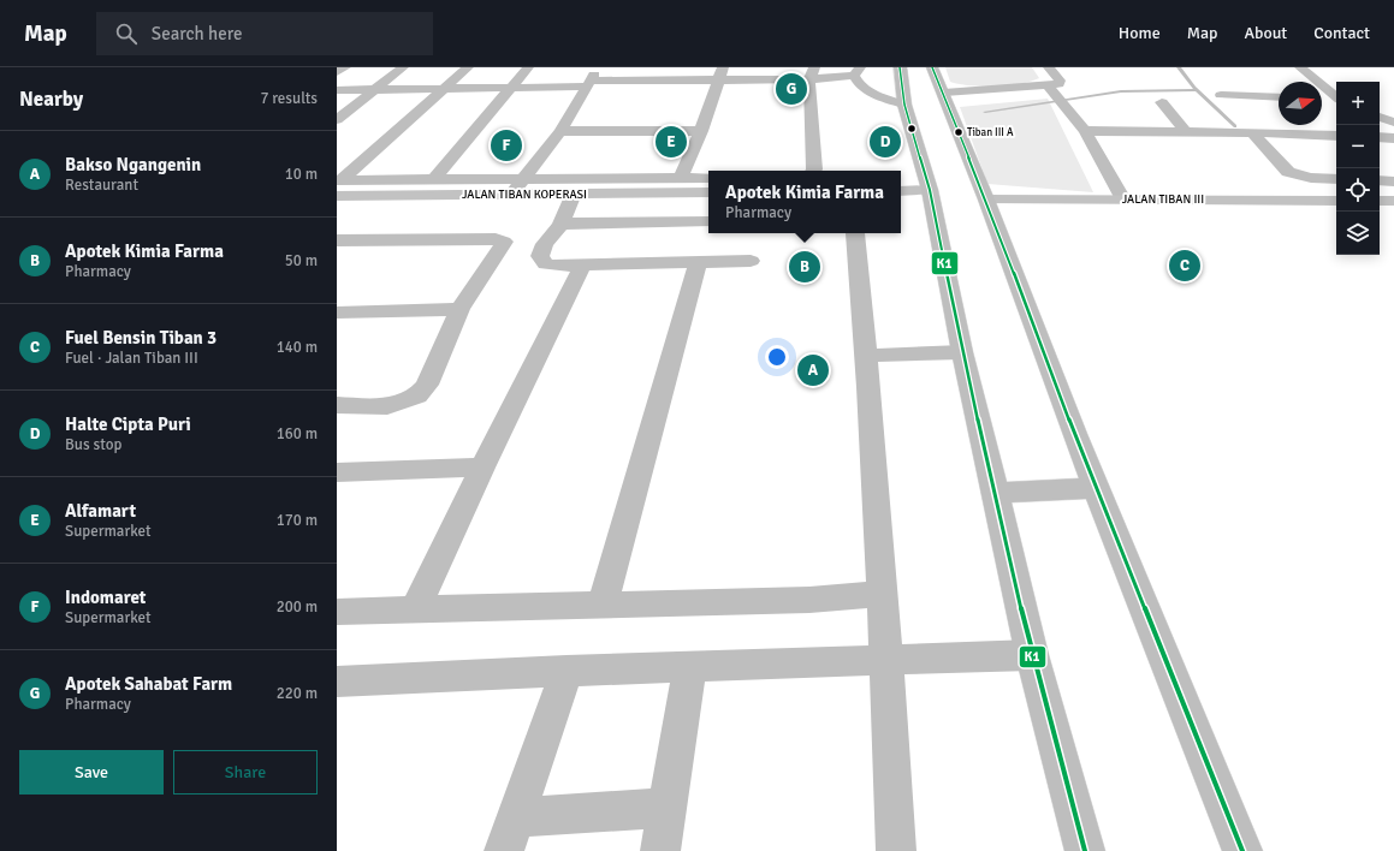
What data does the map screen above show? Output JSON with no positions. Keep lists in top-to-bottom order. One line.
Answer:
{"streets":{"street":["JALAN TIBAN KOPERASI","JALAN TIBAN III"]},"places":["Tiban III A"],"lines":["transit line K1"],"north":"right","page":{"header":"Map","search":"Search here","nav":["Home","Map","About","Contact"],"heading":["Nearby","7 results"],"pins":["G","D","E","F","C","B","A"],"map_buttons":["+","−"],"list":[{"mark":"A","name":"Bakso Ngangenin","note":"Restaurant","value":"10 m"},{"mark":"B","name":"Apotek Kimia Farma","note":"Pharmacy","value":"50 m"},{"mark":"C","name":"Fuel Bensin Tiban 3","note":"Fuel · Jalan Tiban III","value":"140 m"},{"mark":"D","name":"Halte Cipta Puri","note":"Bus stop","value":"160 m"},{"mark":"E","name":"Alfamart","note":"Supermarket","value":"170 m"},{"mark":"F","name":"Indomaret","note":"Supermarket","value":"200 m"},{"mark":"G","name":"Apotek Sahabat Farm","note":"Pharmacy","value":"220 m"}],"popup":["Apotek Kimia Farma","Pharmacy"],"buttons":["Save","Share"]}}
